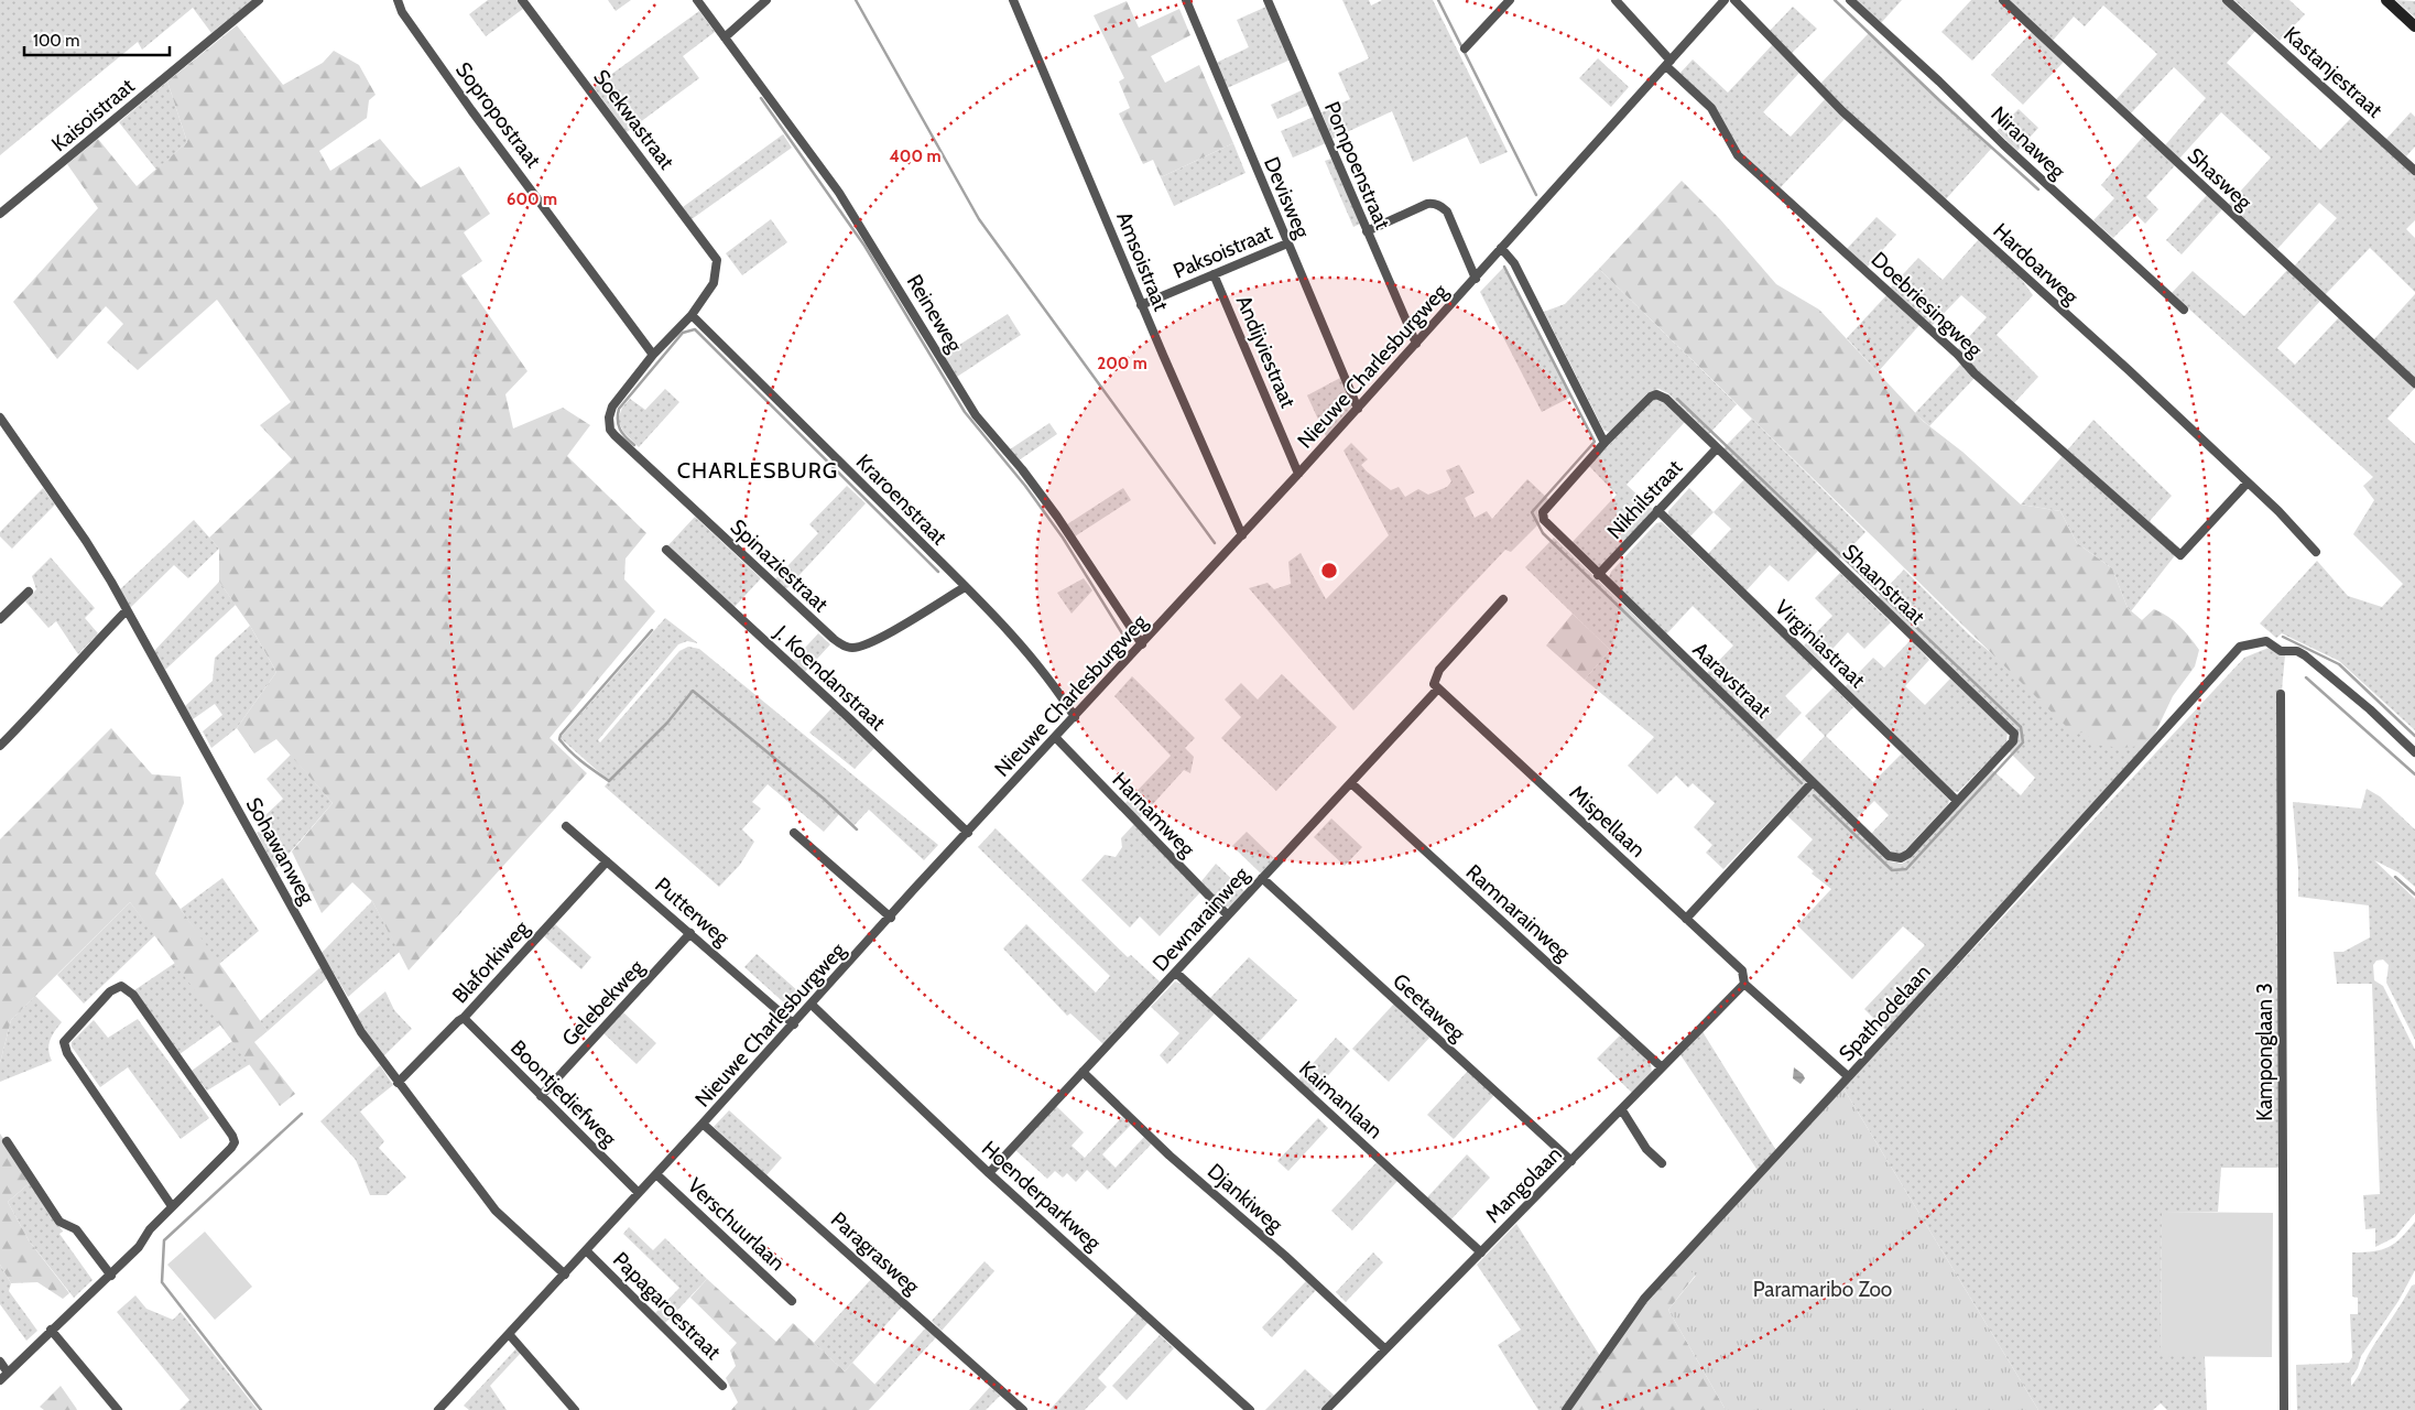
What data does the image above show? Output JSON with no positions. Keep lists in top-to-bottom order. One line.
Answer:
{"streets":{"street":["Kastanjestraat","Kaisoistraat","Sopropostraat","Soekwastraat","Niranaweg","Pompoenstraat","Shasweg","Devisweg","Paksoistraat","Amsoistraat","Hardoarweg","Doebriesingweg","Reineweg","Andijviestraat","Nieuwe Charlesburgweg","Kraroenstraat","Nikhilstraat","Spinaziestraat","Shaanstraat","Virginiastraat","J. Koendanstraat","Aaravstraat","Harnamweg","Mispellaan","Sohawanweg","Putterweg","Ramnarainweg","Dewnarainweg","Blaforkiweg","Gelebekweg","Geetaweg","Spathodelaan","Kamponglaan 3","Boontjediefweg","Kaimanlaan","Mangolaan","Hoenderparkweg","Djankiweg","Verschuurlaan","Paragrasweg","Papagaroestraat"]},"crossings":[["Sopropostraat","Spinaziestraat"],["Soekwastraat","Kraroenstraat"],["Pompoenstraat","Nieuwe Charlesburgweg"],["Devisweg","Paksoistraat"],["Devisweg","Nieuwe Charlesburgweg"],["Paksoistraat","Amsoistraat"],["Paksoistraat","Andijviestraat"],["Amsoistraat","Nieuwe Charlesburgweg"],["Hardoarweg","Doebriesingweg"],["Doebriesingweg","Nieuwe Charlesburgweg"],["Reineweg","Nieuwe Charlesburgweg"],["Andijviestraat","Nieuwe Charlesburgweg"],["Nieuwe Charlesburgweg","Kraroenstraat"],["Nieuwe Charlesburgweg","J. Koendanstraat"],["Nieuwe Charlesburgweg","Harnamweg"],["Nieuwe Charlesburgweg","Sohawanweg"],["Nieuwe Charlesburgweg","Putterweg"],["Nieuwe Charlesburgweg","Boontjediefweg"],["Nieuwe Charlesburgweg","Hoenderparkweg"],["Nieuwe Charlesburgweg","Verschuurlaan"],["Nieuwe Charlesburgweg","Paragrasweg"],["Nieuwe Charlesburgweg","Papagaroestraat"],["Kraroenstraat","Spinaziestraat"],["Nikhilstraat","Shaanstraat"],["Nikhilstraat","Virginiastraat"],["Nikhilstraat","Aaravstraat"],["Shaanstraat","Virginiastraat"],["Shaanstraat","Aaravstraat"],["Harnamweg","Dewnarainweg"],["Mispellaan","Dewnarainweg"],["Mispellaan","Spathodelaan"],["Mispellaan","Mangolaan"],["Sohawanweg","Blaforkiweg"],["Putterweg","Blaforkiweg"],["Putterweg","Gelebekweg"],["Ramnarainweg","Dewnarainweg"],["Ramnarainweg","Mangolaan"],["Dewnarainweg","Geetaweg"],["Dewnarainweg","Kaimanlaan"],["Dewnarainweg","Hoenderparkweg"],["Dewnarainweg","Djankiweg"],["Blaforkiweg","Boontjediefweg"],["Gelebekweg","Boontjediefweg"],["Geetaweg","Mangolaan"],["Kaimanlaan","Mangolaan"],["Mangolaan","Djankiweg"]],"districts":["CHARLESBURG"],"parks":["Paramaribo Zoo"],"scale_bar":"100 m","rings":["400 m","600 m","200 m"]}
